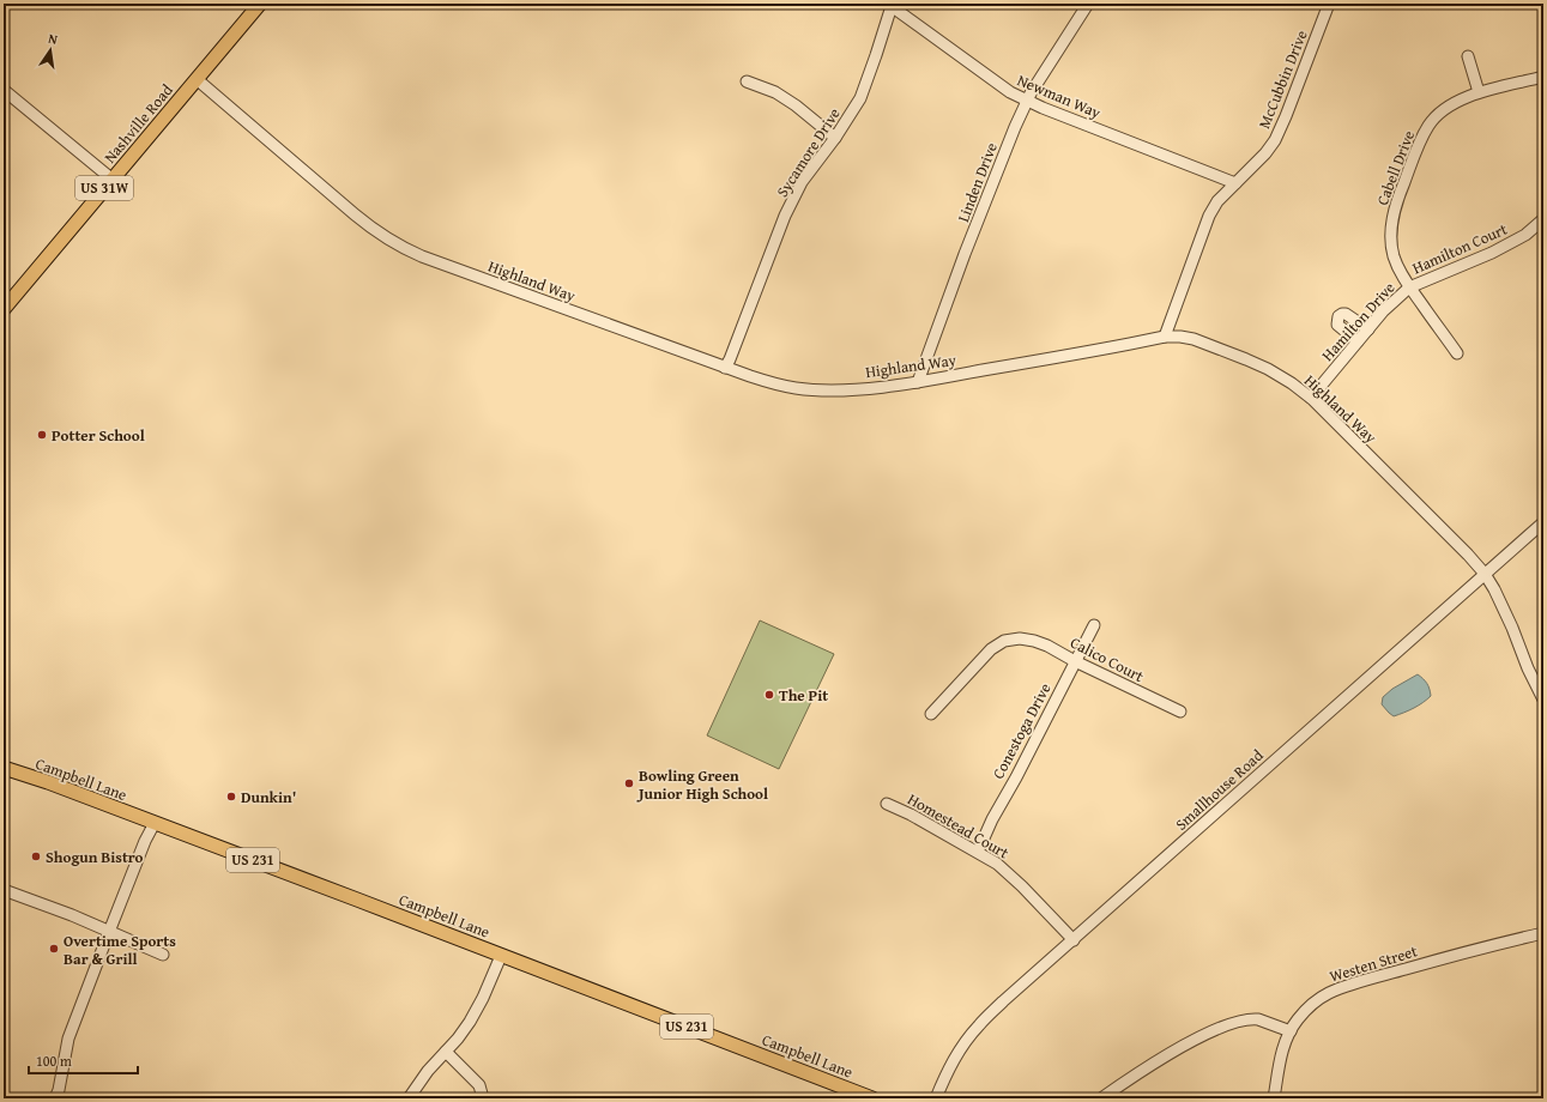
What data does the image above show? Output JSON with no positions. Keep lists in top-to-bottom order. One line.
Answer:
{"streets":{"main road":["Nashville Road","US 31W","Campbell Lane","US 231"],"street":["McCubbin Drive","Newman Way","Sycamore Drive","Cabell Drive","Linden Drive","Hamilton Court","Highland Way","Hamilton Drive","Calico Court","Conestoga Drive","Smallhouse Road","Homestead Court","Westen Street"]},"crossings":[["McCubbin Drive","Newman Way"],["McCubbin Drive","Highland Way"],["Newman Way","Sycamore Drive"],["Newman Way","Linden Drive"],["Nashville Road","Highland Way"],["Sycamore Drive","Highland Way"],["Cabell Drive","Hamilton Court"],["Cabell Drive","Hamilton Drive"],["Linden Drive","Highland Way"],["Hamilton Court","Hamilton Drive"],["Highland Way","Hamilton Drive"],["Highland Way","Smallhouse Road"],["Calico Court","Conestoga Drive"],["Conestoga Drive","Homestead Court"],["Smallhouse Road","Homestead Court"]],"places":["Potter School","The Pit","Bowling Green Junior High School","Dunkin'","Shogun Bistro","Overtime Sports Bar & Grill"],"scale_bar":"100 m","north":"top"}
